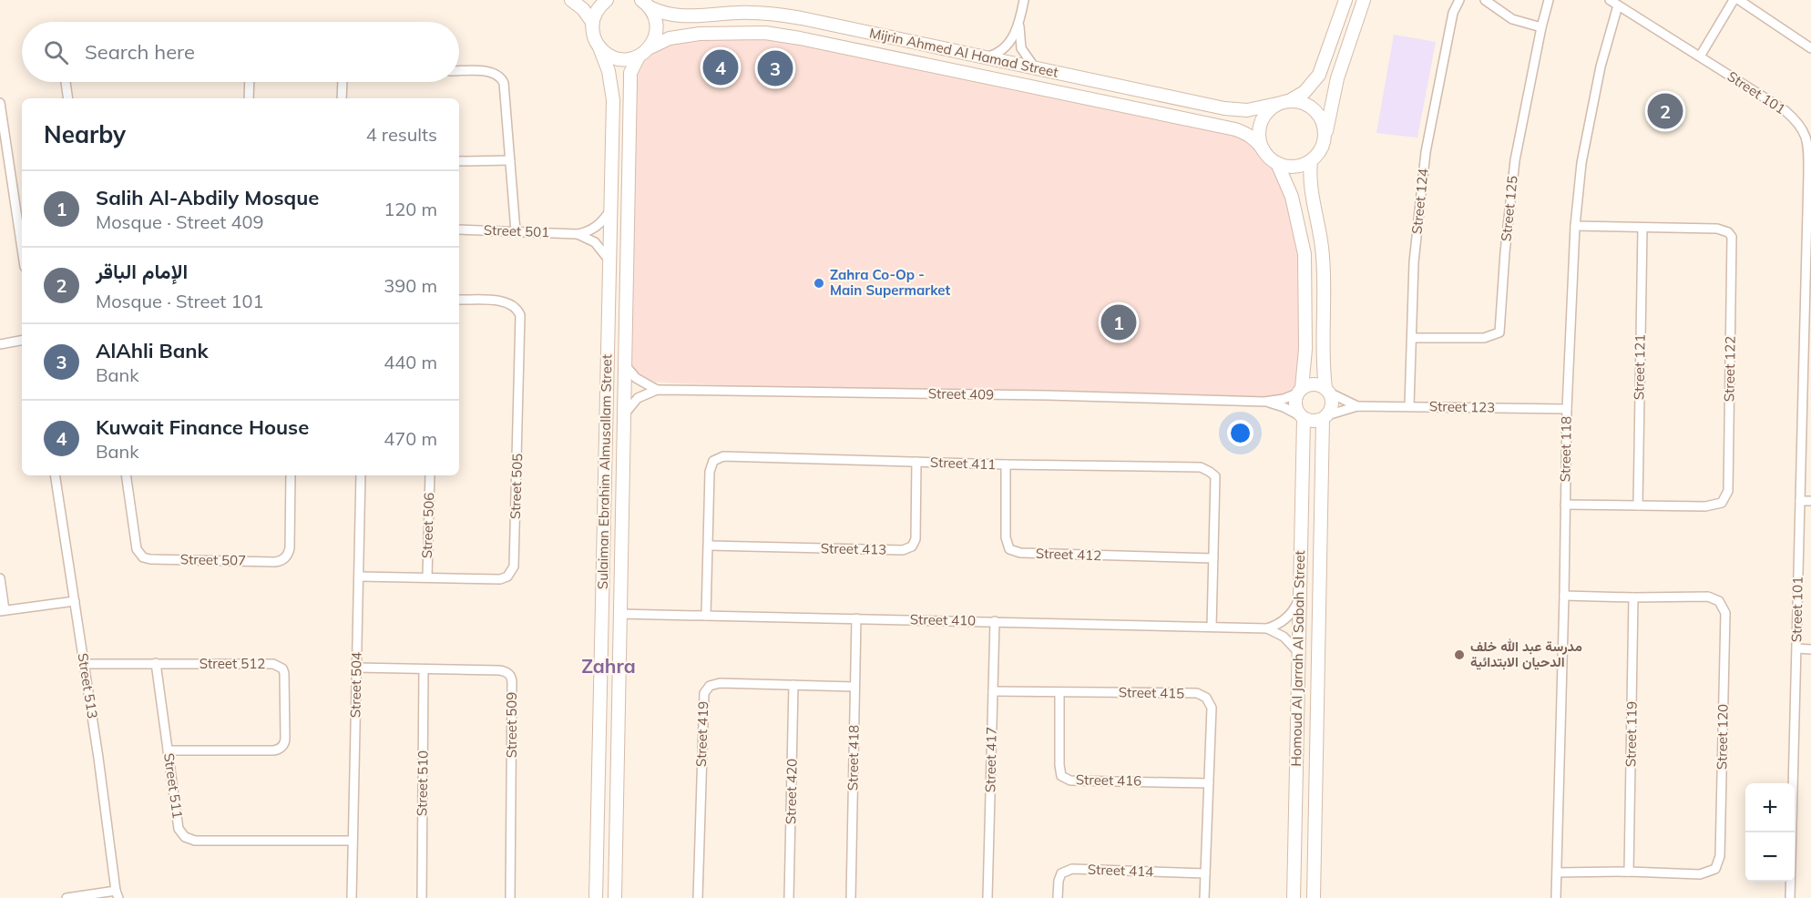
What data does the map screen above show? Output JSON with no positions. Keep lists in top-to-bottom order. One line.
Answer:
{"streets":{"street":["Mijrin Ahmed Al Hamad Street","Street 101","Street 124","Street 125","Street 501","Street 121","Street 122","Street 409","Street 123","Street 118","Street 411","Sulaiman Ebrahim Almusallam Street","Street 505","Street 506","Street 413","Street 412","Street 507","Street 410","Homoud Al Jarrah Al Sabah Street","Street 512","Street 504","Street 513","Street 415","Street 509","Street 419","Street 119","Street 120","Street 418","Street 417","Street 416","Street 510","Street 511","Street 420","Street 414"]},"crossings":[["Mijrin Ahmed Al Hamad Street","Sulaiman Ebrahim Almusallam Street"],["Street 101","Street 118"],["Street 124","Street 125"],["Street 124","Street 123"],["Street 501","Sulaiman Ebrahim Almusallam Street"],["Street 121","Street 122"],["Street 122","Street 118"],["Street 409","Street 123"],["Street 409","Sulaiman Ebrahim Almusallam Street"],["Street 409","Homoud Al Jarrah Al Sabah Street"],["Street 123","Street 118"],["Street 123","Homoud Al Jarrah Al Sabah Street"],["Street 118","Street 120"],["Street 411","Street 413"],["Street 411","Street 412"],["Street 411","Street 410"],["Sulaiman Ebrahim Almusallam Street","Street 410"],["Street 505","Street 506"],["Street 505","Street 504"],["Street 410","Street 418"],["Street 410","Street 417"],["Street 512","Street 513"],["Street 512","Street 511"],["Street 504","Street 509"],["Street 504","Street 511"],["Street 415","Street 417"],["Street 415","Street 416"],["Street 415","Street 414"],["Street 509","Street 510"],["Street 419","Street 418"],["Street 419","Street 420"],["Street 119","Street 120"]],"districts":["Zahra"],"places":["Zahra Co-Op - Main Supermarket","مدرسة عبد الله خلف الدحيان الابتدائية"],"page":{"search":"Search here","pins":["4","3","2","1"],"heading":["Nearby","4 results"],"list":[{"mark":"1","name":"Salih Al-Abdily Mosque","note":"Mosque · Street 409","value":"120 m"},{"mark":"2","name":"الإمام الباقر","note":"Mosque · Street 101","value":"390 m"},{"mark":"3","name":"AlAhli Bank","note":"Bank","value":"440 m"},{"mark":"4","name":"Kuwait Finance House","note":"Bank","value":"470 m"}],"map_buttons":["+","−"]}}
